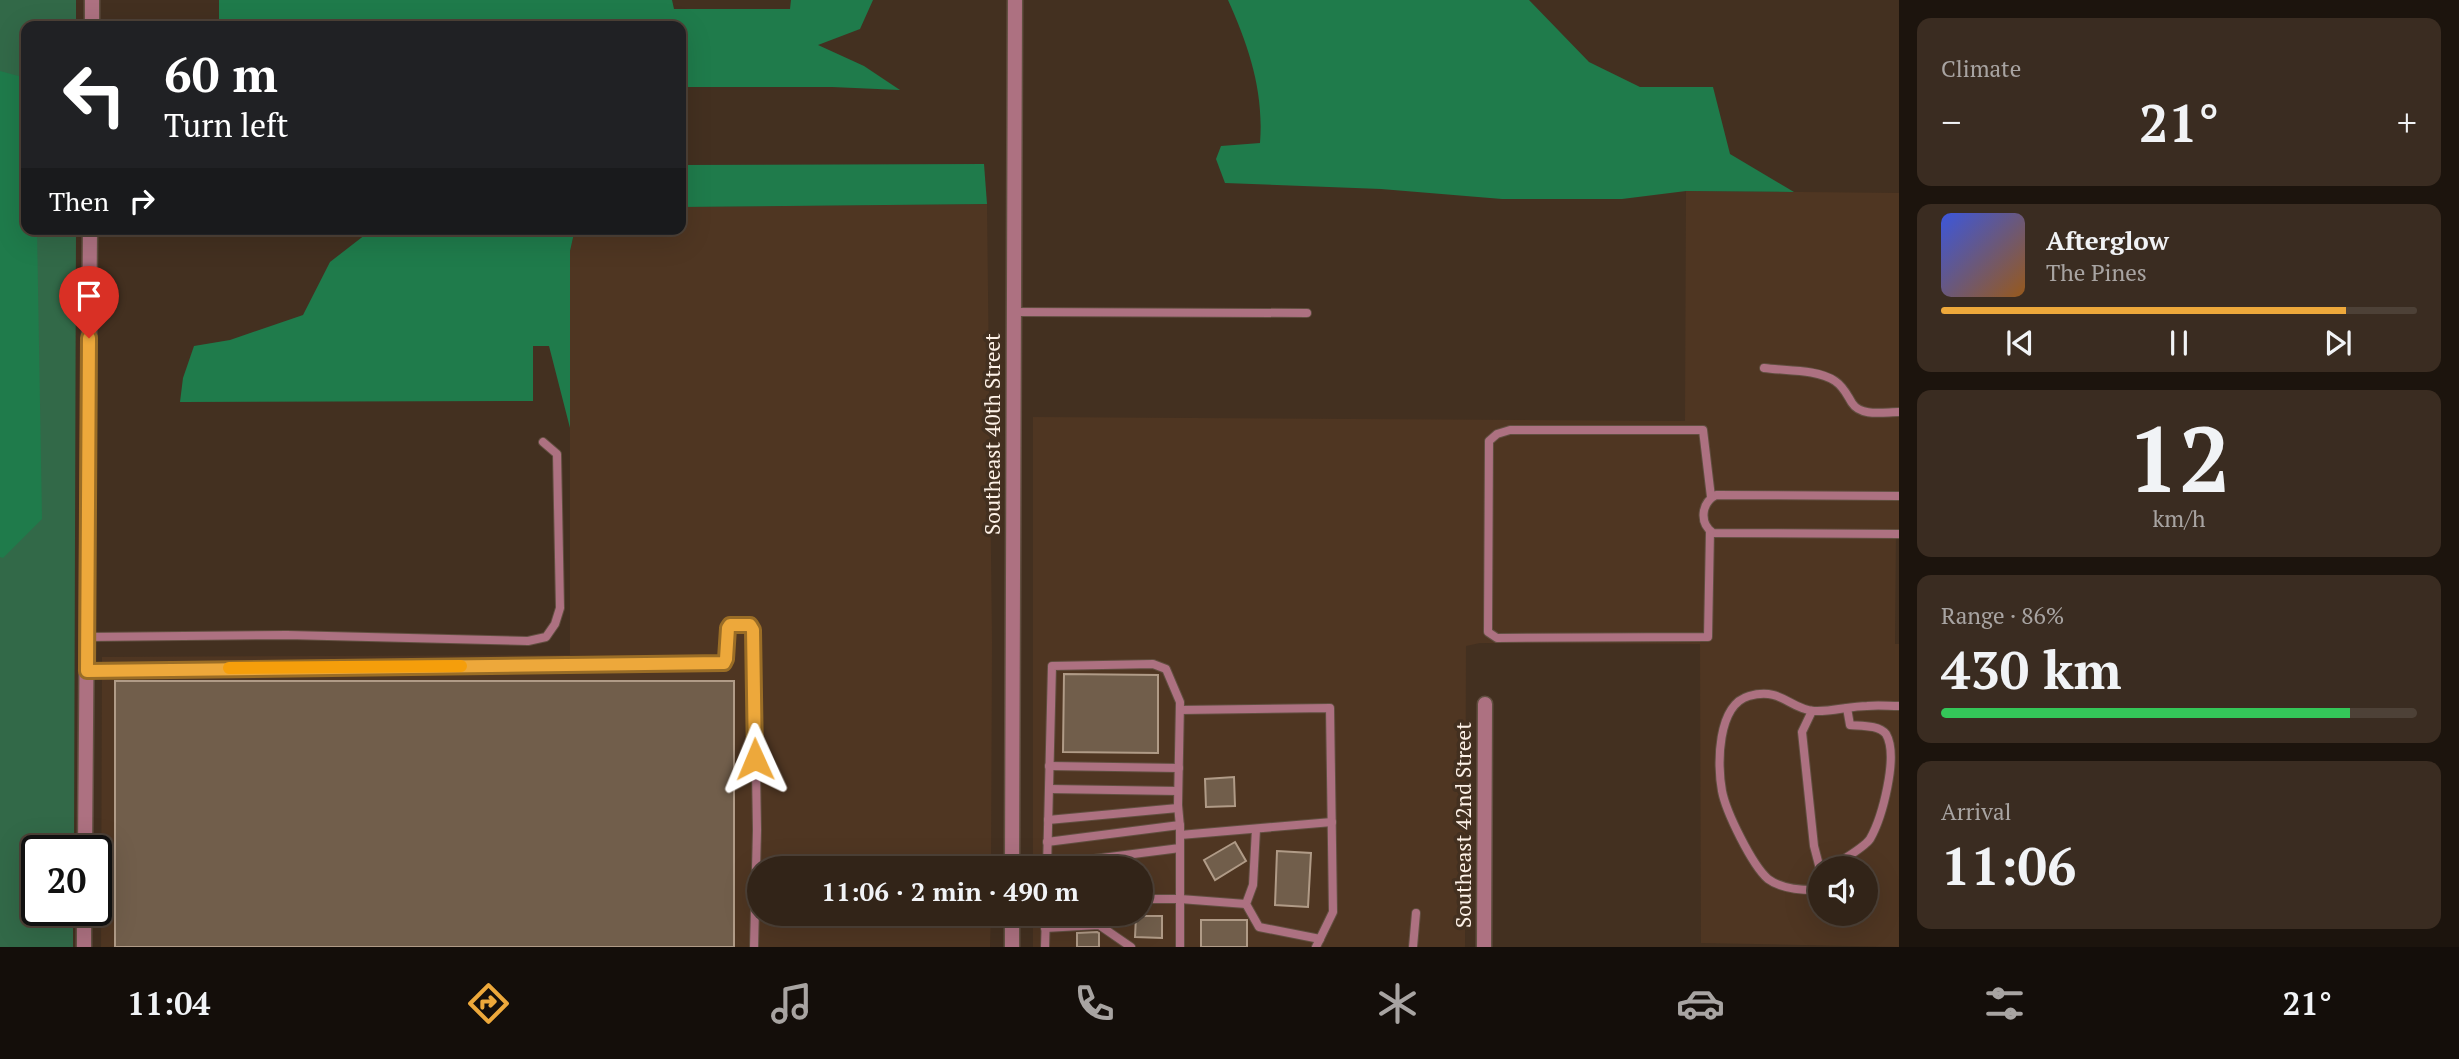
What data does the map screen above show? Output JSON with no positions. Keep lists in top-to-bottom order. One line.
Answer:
{"streets":{"street":["Southeast 40th Street","Southeast 42nd Street"]},"page":{"tile":["Climate",["12","km/h"],["Range · 86%","430 km"],["Arrival","11:06"]],"turn":["60 m","Turn left"],"heat":["−","21°","+"],"then":"Then","song":["Afterglow","The Pines"],"limit":"20","trip":"11:06 · 2 min · 490 m","tabs":["11:04","21°"]}}
